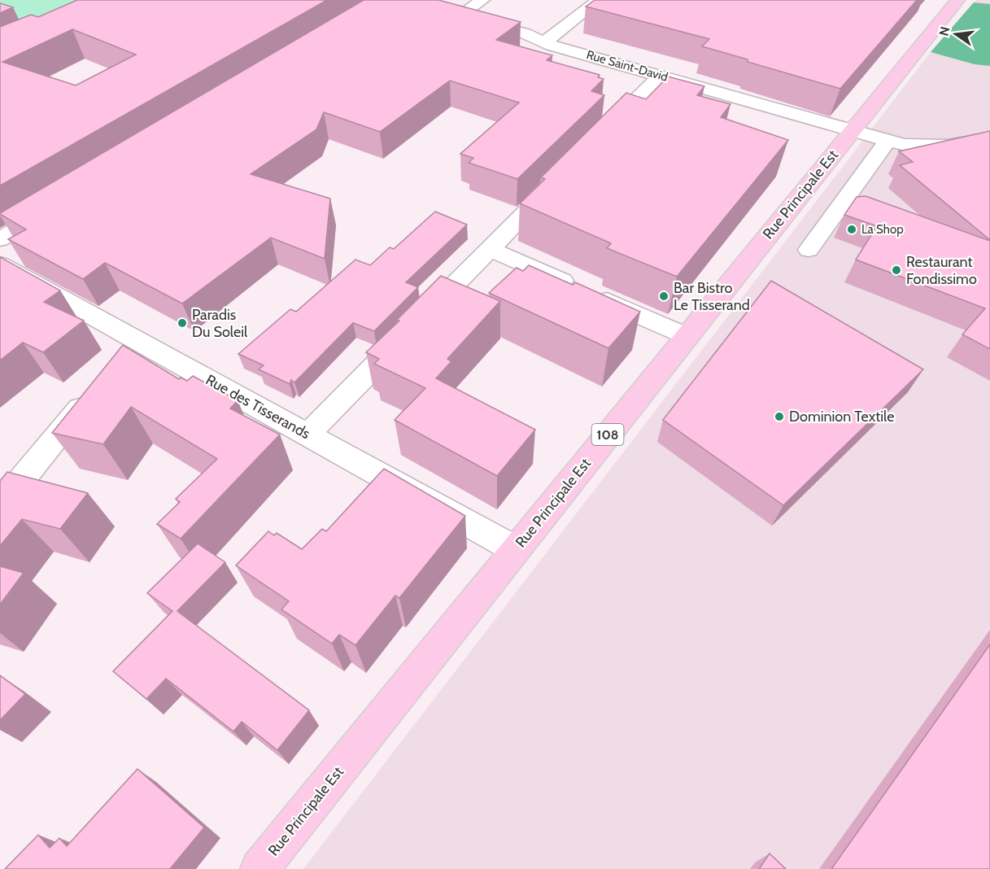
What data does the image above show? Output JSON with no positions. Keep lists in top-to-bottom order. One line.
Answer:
{"streets":{"main road":["Rue Principale Est","108"],"street":["Rue Saint-David","Rue des Tisserands"]},"crossings":[["Rue Saint-David","Rue Principale Est"],["Rue Principale Est","Rue des Tisserands"]],"places":["La Shop","Restaurant Fondissimo","Bar Bistro Le Tisserand","Paradis Du Soleil","Dominion Textile"],"north":"left"}
